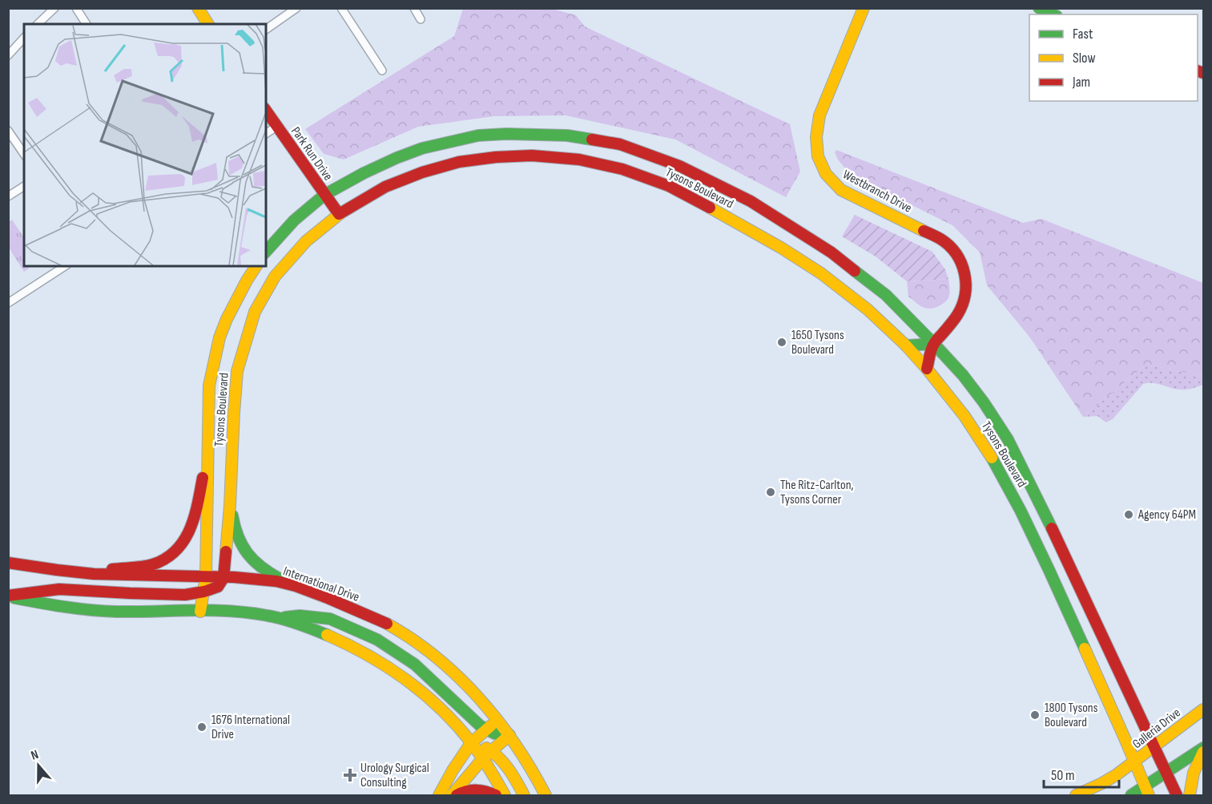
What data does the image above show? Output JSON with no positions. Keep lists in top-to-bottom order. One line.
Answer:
{"streets":{"street":["Park Run Drive","Tysons Boulevard","Westbranch Drive","International Drive","Galleria Drive"]},"crossings":[["Park Run Drive","Tysons Boulevard"],["Tysons Boulevard","Westbranch Drive"],["Tysons Boulevard","International Drive"],["Tysons Boulevard","Galleria Drive"]],"places":{"other":["1650 Tysons Boulevard","The Ritz-Carlton, Tysons Corner","Agency 64PM","1800 Tysons Boulevard","1676 International Drive"],"health":["Urology Surgical Consulting"]},"legend":["Fast","Slow","Jam"],"scale_bar":"50 m","north":"top"}
